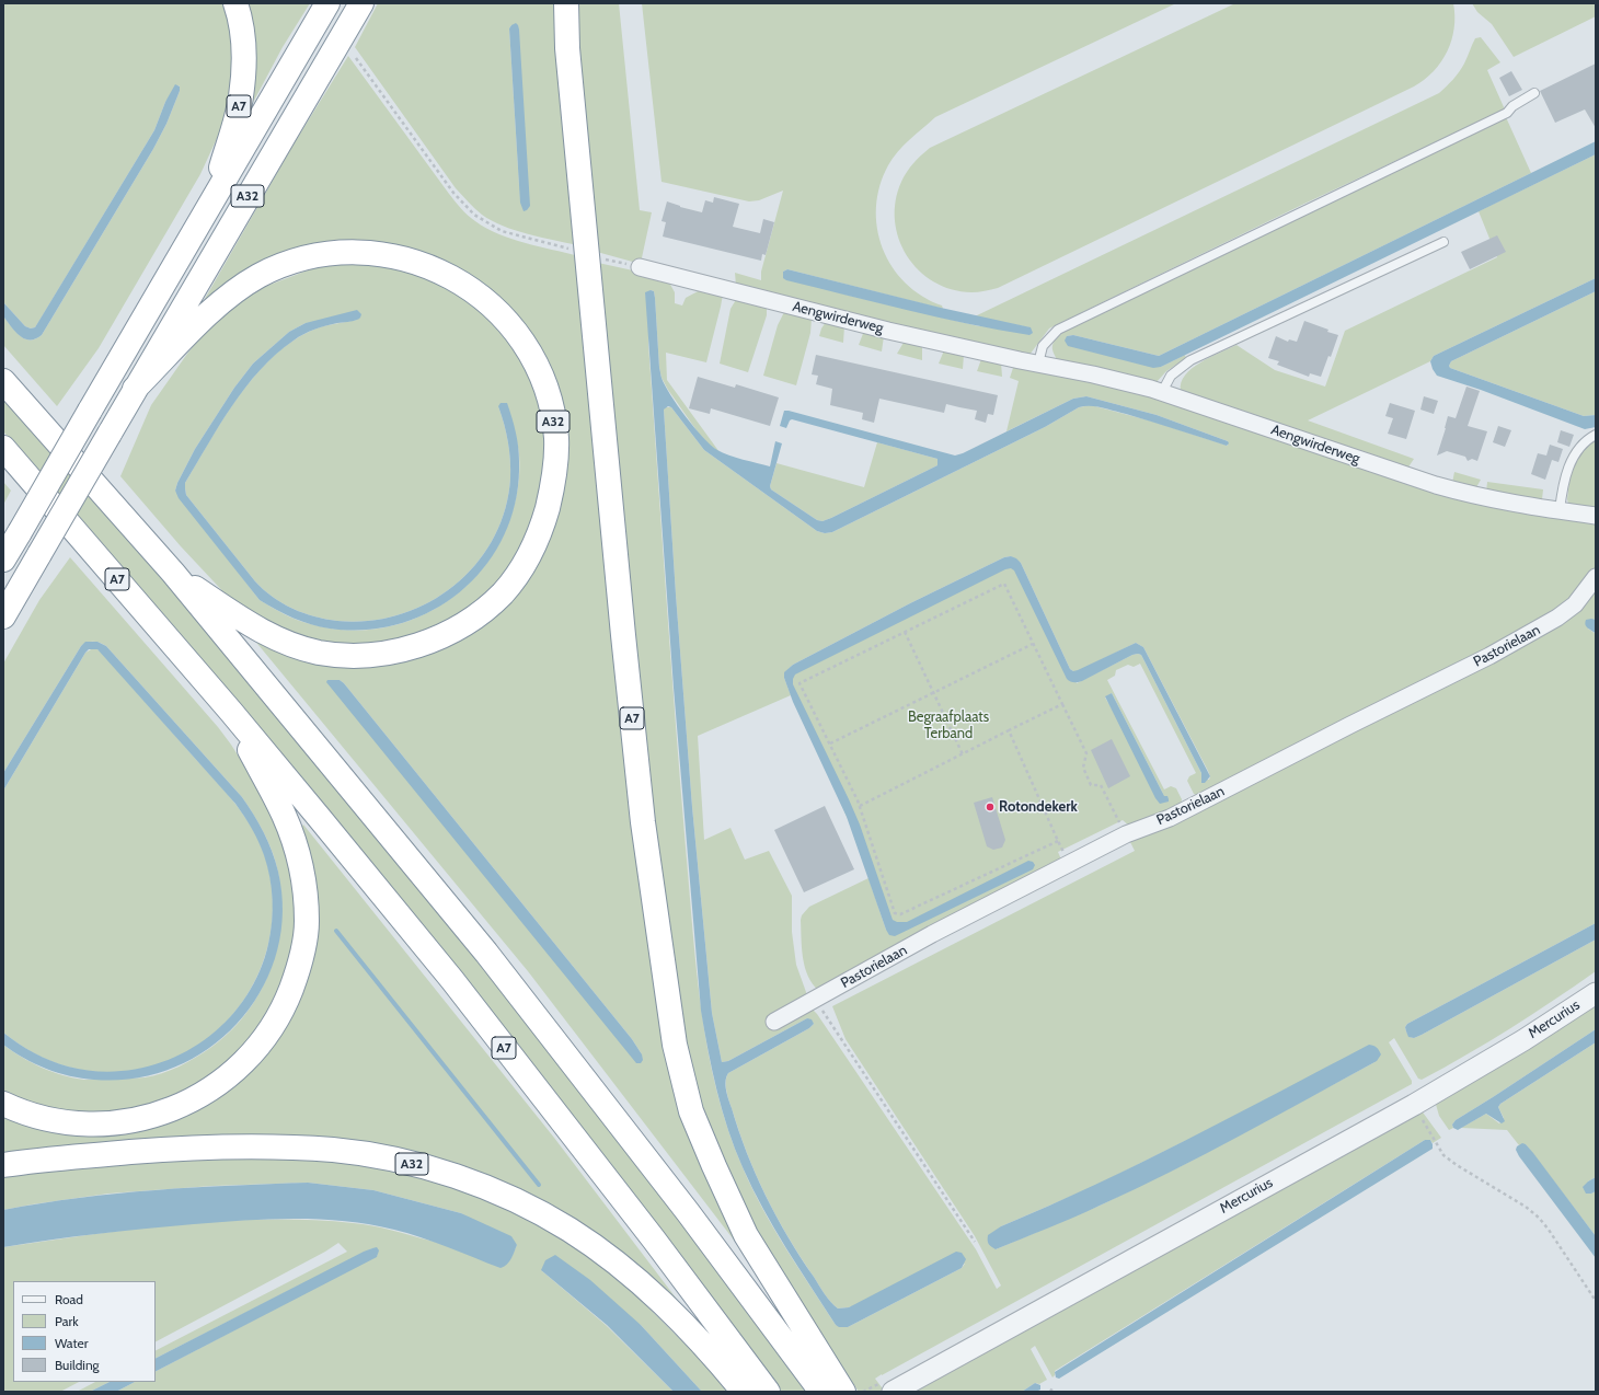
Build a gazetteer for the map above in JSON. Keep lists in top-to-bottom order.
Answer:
{
  "streets": {
    "highway": ["A7", "A32"],
    "street": ["Aengwirderweg", "Pastorielaan", "Mercurius"]
  },
  "crossings": [
    ["A7", "A32"]
  ],
  "parks": ["Begraafplaats Terband"],
  "places": ["Rotondekerk"],
  "legend": [
    "Road",
    "Park",
    "Water",
    "Building"
  ]
}
